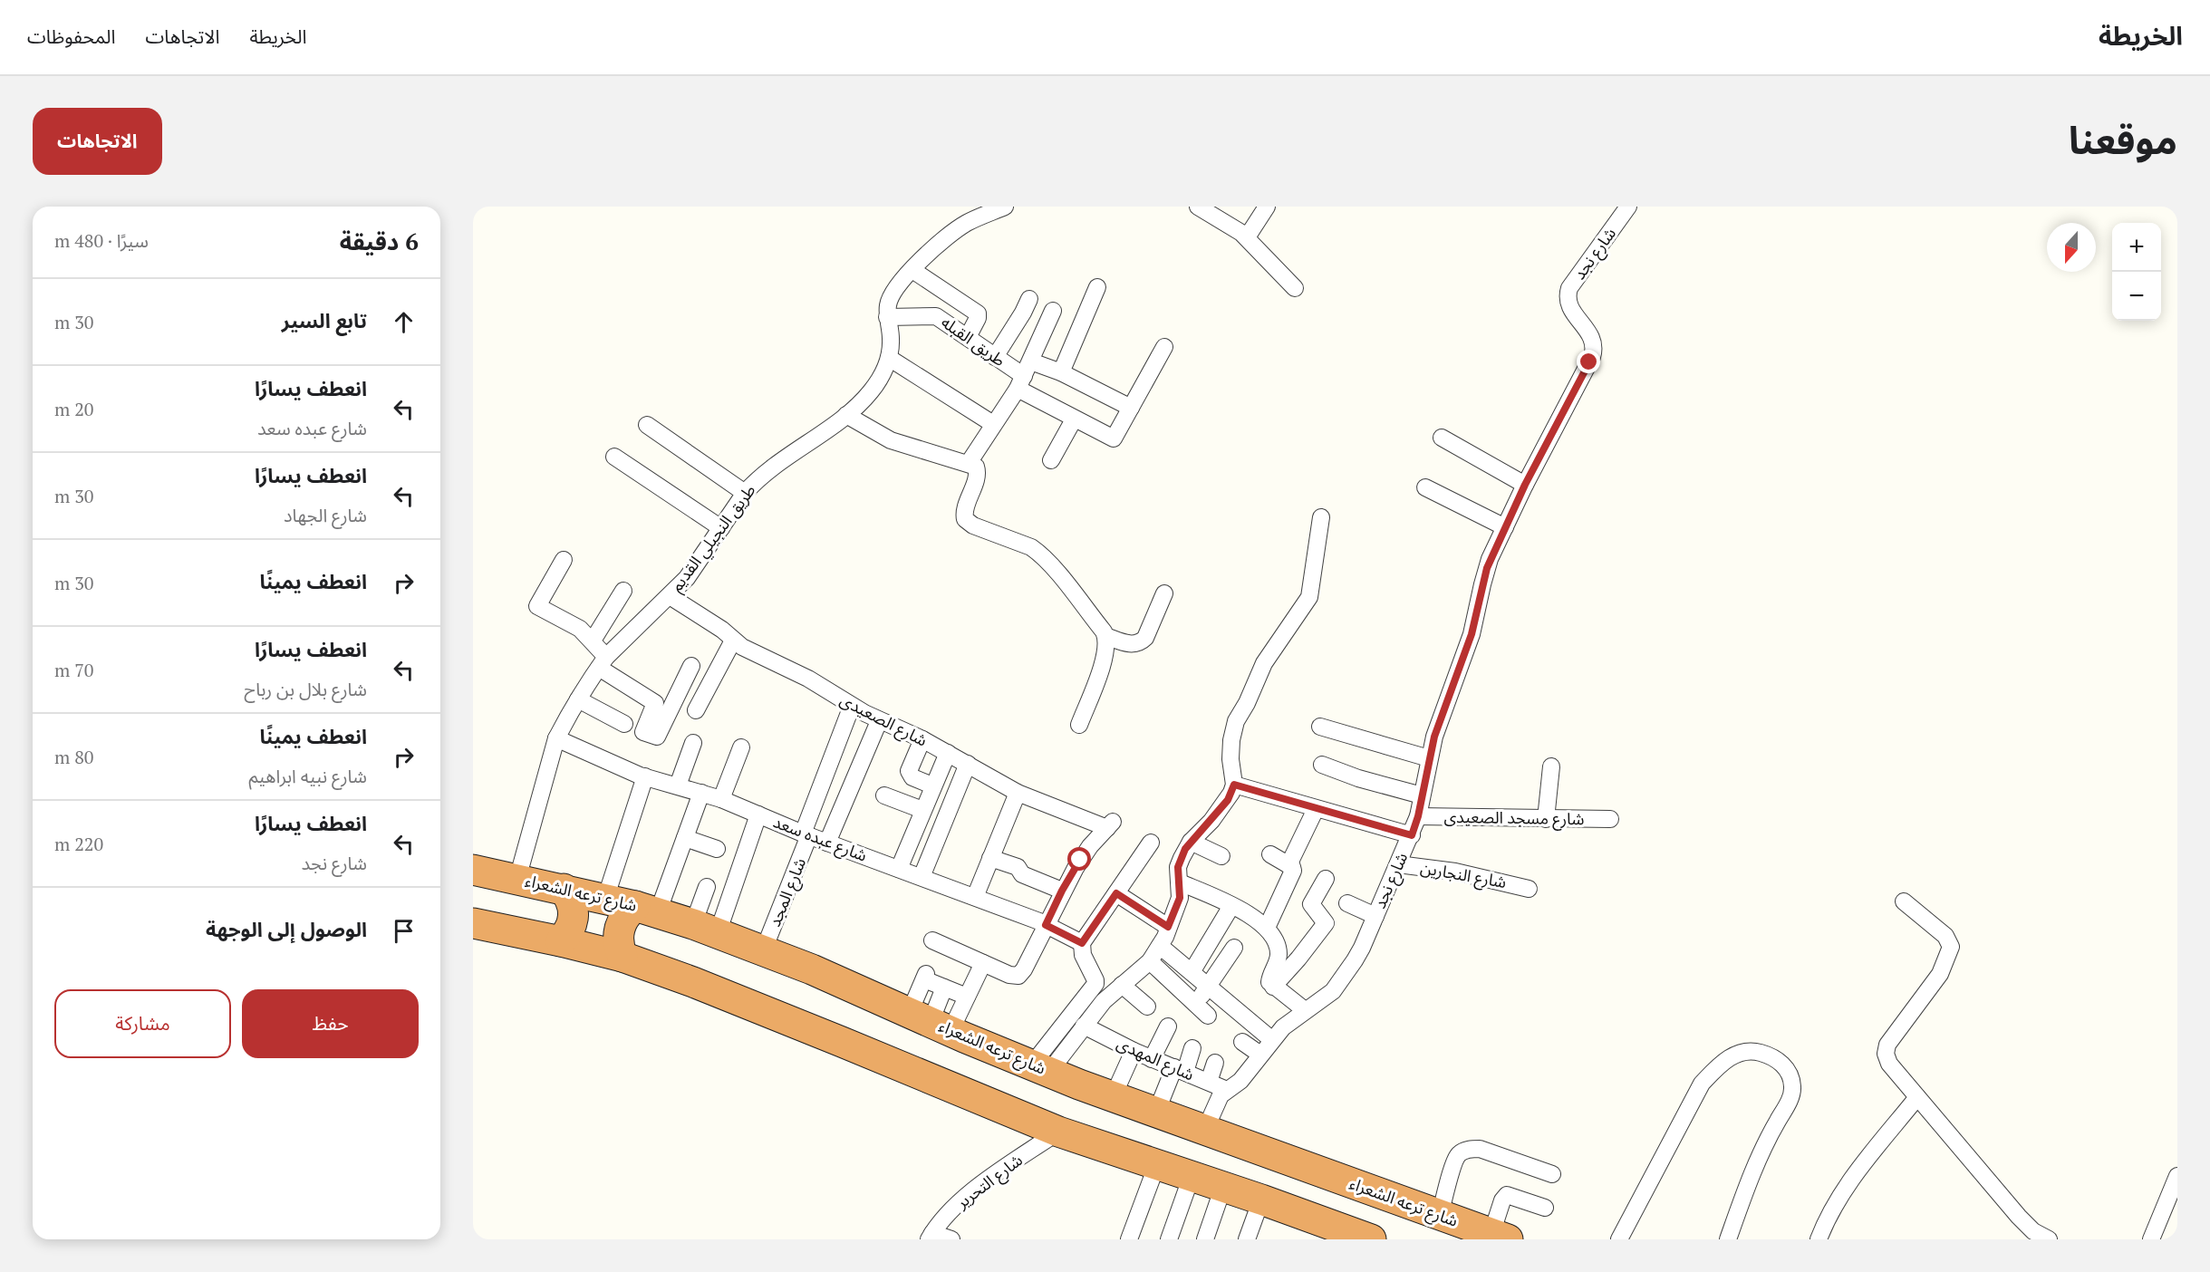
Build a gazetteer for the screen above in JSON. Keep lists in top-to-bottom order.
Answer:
{
  "streets": {
    "highway": ["شارع ترعه الشعراء"],
    "street": [
      "شارع نجد",
      "طريق القبله",
      "طريق النجيلي القديم",
      "شارع الصعيدى",
      "شارع مسجد الصعيدى",
      "شارع عبده سعد",
      "شارع النجارين",
      "شارع المجد",
      "شارع المهدى",
      "شارع التحرير"
    ]
  },
  "crossings": [
    ["شارع نجد", "شارع مسجد الصعيدى"],
    ["شارع نجد", "شارع النجارين"],
    ["شارع نجد", "شارع ترعه الشعراء"],
    ["شارع نجد", "شارع المهدى"],
    ["طريق القبله", "طريق النجيلي القديم"],
    ["طريق النجيلي القديم", "شارع الصعيدى"],
    ["طريق النجيلي القديم", "شارع عبده سعد"],
    ["طريق النجيلي القديم", "شارع ترعه الشعراء"],
    ["شارع الصعيدى", "شارع المجد"],
    ["شارع عبده سعد", "شارع المجد"],
    ["شارع المجد", "شارع ترعه الشعراء"]
  ],
  "north": "bottom",
  "page": {
    "header": "الخريطة",
    "nav": ["الخريطة", "الاتجاهات", "المحفوظات"],
    "title": "موقعنا",
    "buttons": [
      "الاتجاهات",
      ["حفظ", "مشاركة"]
    ],
    "heading": ["6 دقيقة", "سيرًا · 480 m"],
    "map_buttons": ["+", "−"],
    "list": [
      ["تابع السير", "30 m"],
      ["انعطف يسارًا", "شارع عبده سعد", "20 m"],
      ["انعطف يسارًا", "شارع الجهاد", "30 m"],
      ["انعطف يمينًا", "30 m"],
      ["انعطف يسارًا", "شارع بلال بن رباح", "70 m"],
      ["انعطف يمينًا", "شارع نبيه ابراهيم", "80 m"],
      ["انعطف يسارًا", "شارع نجد", "220 m"],
      "الوصول إلى الوجهة"
    ]
  }
}
